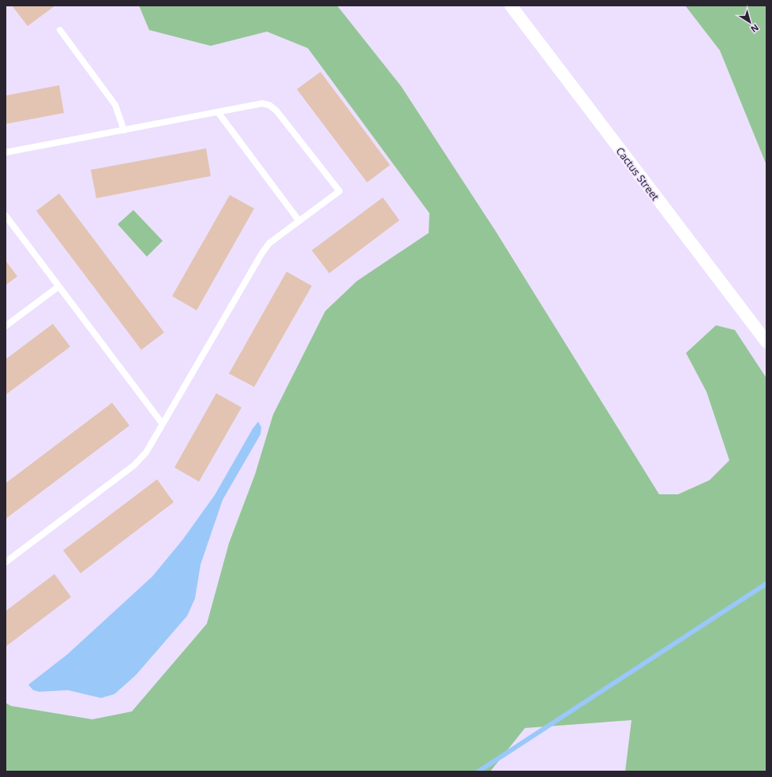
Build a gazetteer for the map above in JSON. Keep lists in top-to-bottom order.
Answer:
{
  "streets": {
    "street": ["Cactus Street"]
  },
  "north": "bottom right"
}
